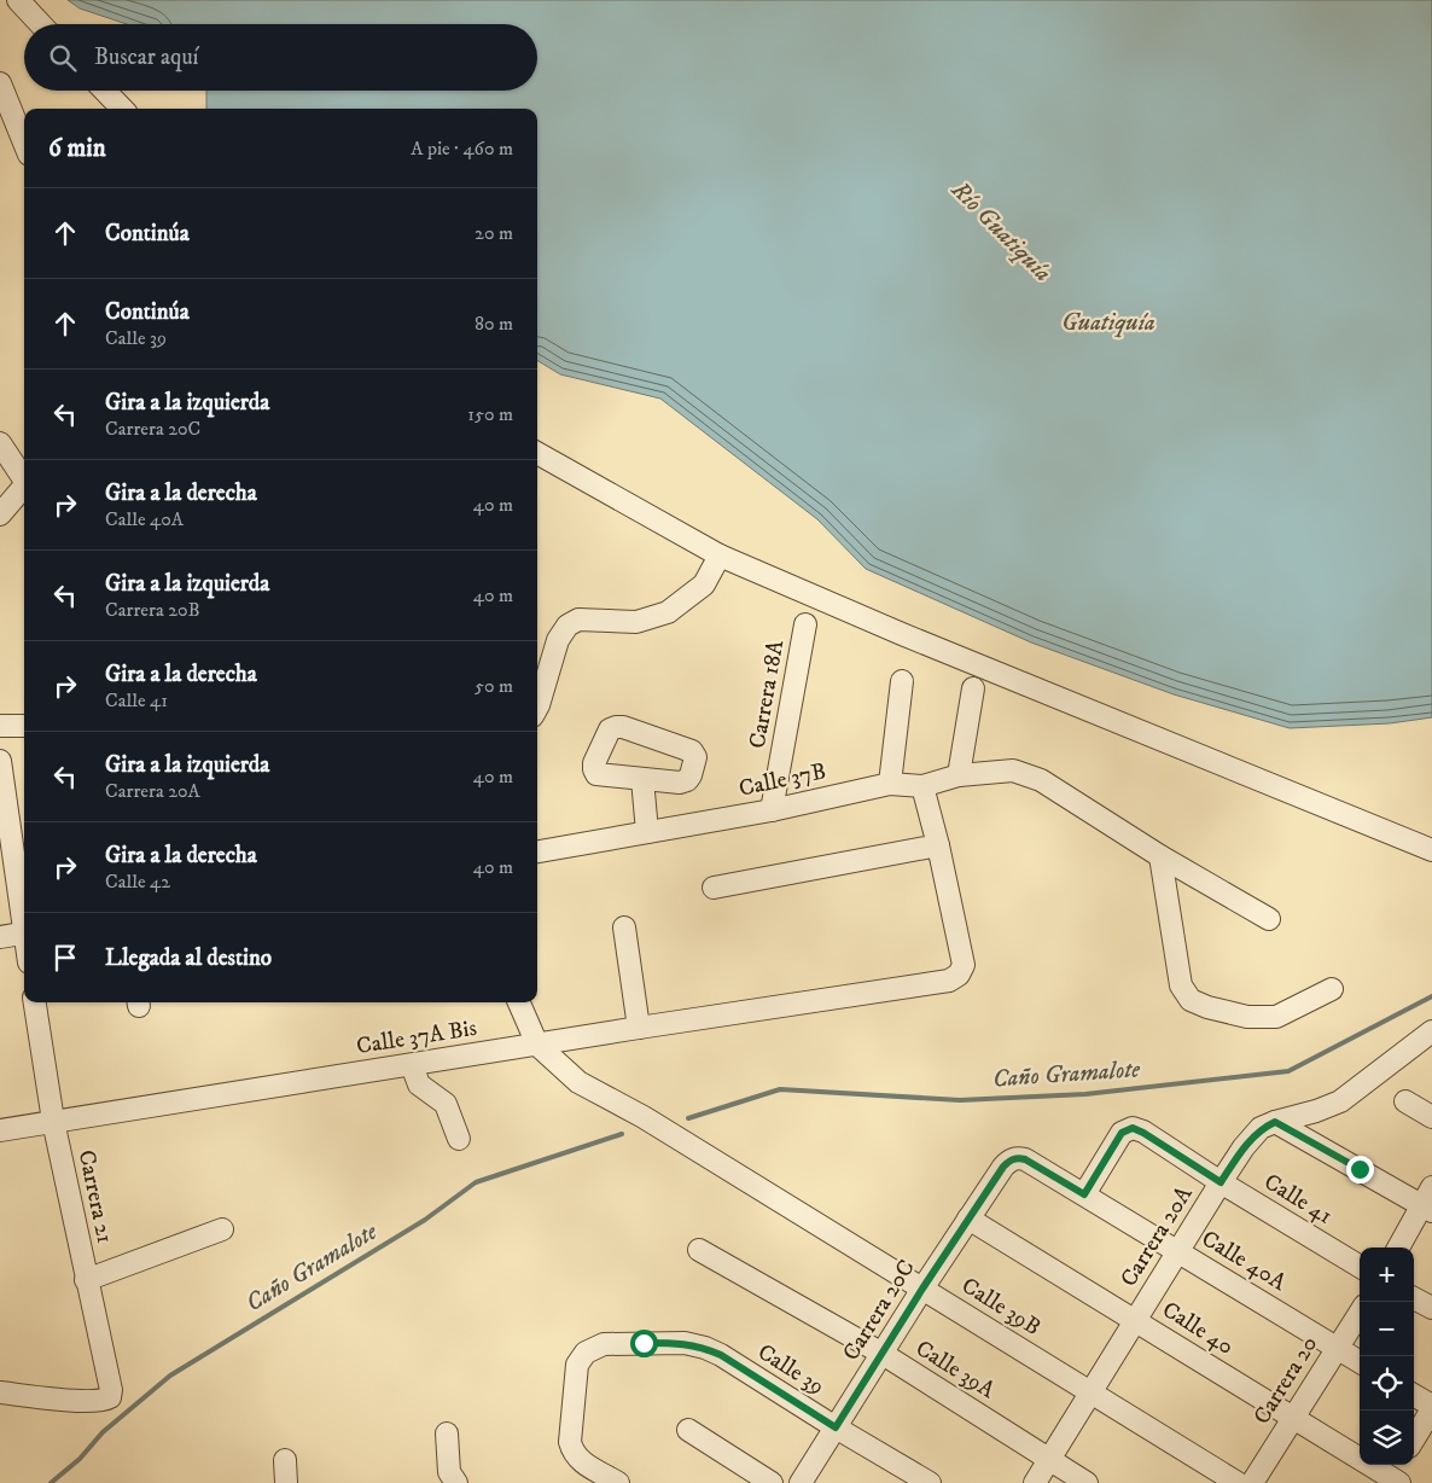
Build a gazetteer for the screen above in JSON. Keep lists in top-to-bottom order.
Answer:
{
  "streets": {
    "street": [
      "Carrera 18A",
      "Calle 37B",
      "Calle 37A Bis",
      "Carrera 21",
      "Calle 41",
      "Carrera 20A",
      "Calle 40A",
      "Calle 39B",
      "Carrera 20C",
      "Calle 40",
      "Calle 39",
      "Calle 39A",
      "Carrera 20"
    ]
  },
  "crossings": [
    ["Carrera 18A", "Calle 37B"],
    ["Calle 37A Bis", "Carrera 21"],
    ["Calle 37A Bis", "Calle 39B"],
    ["Calle 41", "Carrera 20A"],
    ["Calle 41", "Calle 40A"],
    ["Carrera 20A", "Calle 40A"],
    ["Carrera 20A", "Calle 39B"],
    ["Carrera 20A", "Calle 40"],
    ["Carrera 20A", "Calle 39A"],
    ["Calle 40A", "Carrera 20C"],
    ["Calle 40A", "Carrera 20"],
    ["Calle 39B", "Carrera 20C"],
    ["Carrera 20C", "Calle 40"],
    ["Carrera 20C", "Calle 39"],
    ["Carrera 20C", "Calle 39A"],
    ["Calle 40", "Carrera 20"]
  ],
  "water": ["Río Guatiquía", "Guatiquía", "Caño Gramalote"],
  "page": {
    "search": "Buscar aquí",
    "heading": ["6 min", "A pie · 460 m"],
    "list": [
      ["Continúa", "20 m"],
      ["Continúa", "Calle 39", "80 m"],
      ["Gira a la izquierda", "Carrera 20C", "150 m"],
      ["Gira a la derecha", "Calle 40A", "40 m"],
      ["Gira a la izquierda", "Carrera 20B", "40 m"],
      ["Gira a la derecha", "Calle 41", "50 m"],
      ["Gira a la izquierda", "Carrera 20A", "40 m"],
      ["Gira a la derecha", "Calle 42", "40 m"],
      "Llegada al destino"
    ],
    "map_buttons": ["+", "−"]
  }
}
